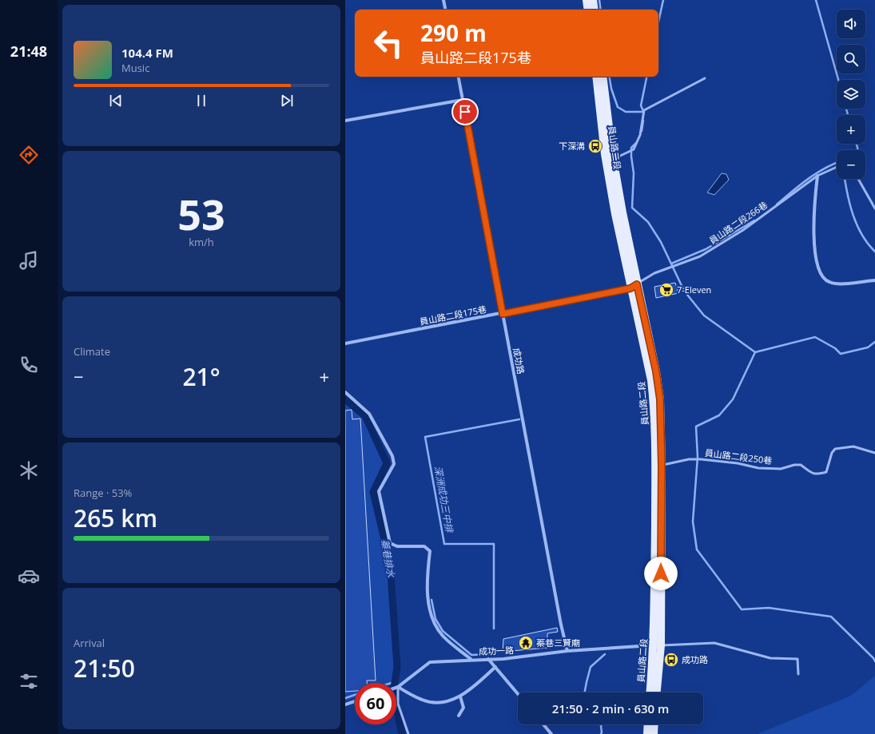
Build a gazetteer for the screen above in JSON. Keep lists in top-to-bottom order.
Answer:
{
  "streets": {
    "main road": ["員山路二段"],
    "street": ["員山路二段175巷", "成功路", "成功一路"],
    "lane": ["員山路二段266巷", "員山路二段250巷"]
  },
  "crossings": [
    ["員山路二段", "員山路二段266巷"],
    ["員山路二段", "員山路二段175巷"],
    ["員山路二段", "員山路二段250巷"],
    ["員山路二段", "成功一路"],
    ["員山路二段266巷", "員山路二段175巷"],
    ["員山路二段175巷", "成功路"],
    ["成功路", "成功一路"]
  ],
  "water": ["深洲成功三中排", "蓁巷排水"],
  "places": {
    "bus stop": ["下深溝", "成功路"],
    "supermarket": ["7-Eleven"],
    "temple": ["蓁巷三賢廟"]
  },
  "page": {
    "tabs": "21:48",
    "map_buttons": ["+", "−"],
    "turn": ["290 m", "員山路二段175巷"],
    "song": ["104.4 FM", "Music"],
    "tile": [
      ["53", "km/h"],
      "Climate",
      ["Range · 53%", "265 km"],
      ["Arrival", "21:50"]
    ],
    "heat": ["−", "21°", "+"],
    "limit": "60",
    "trip": "21:50 · 2 min · 630 m"
  }
}
